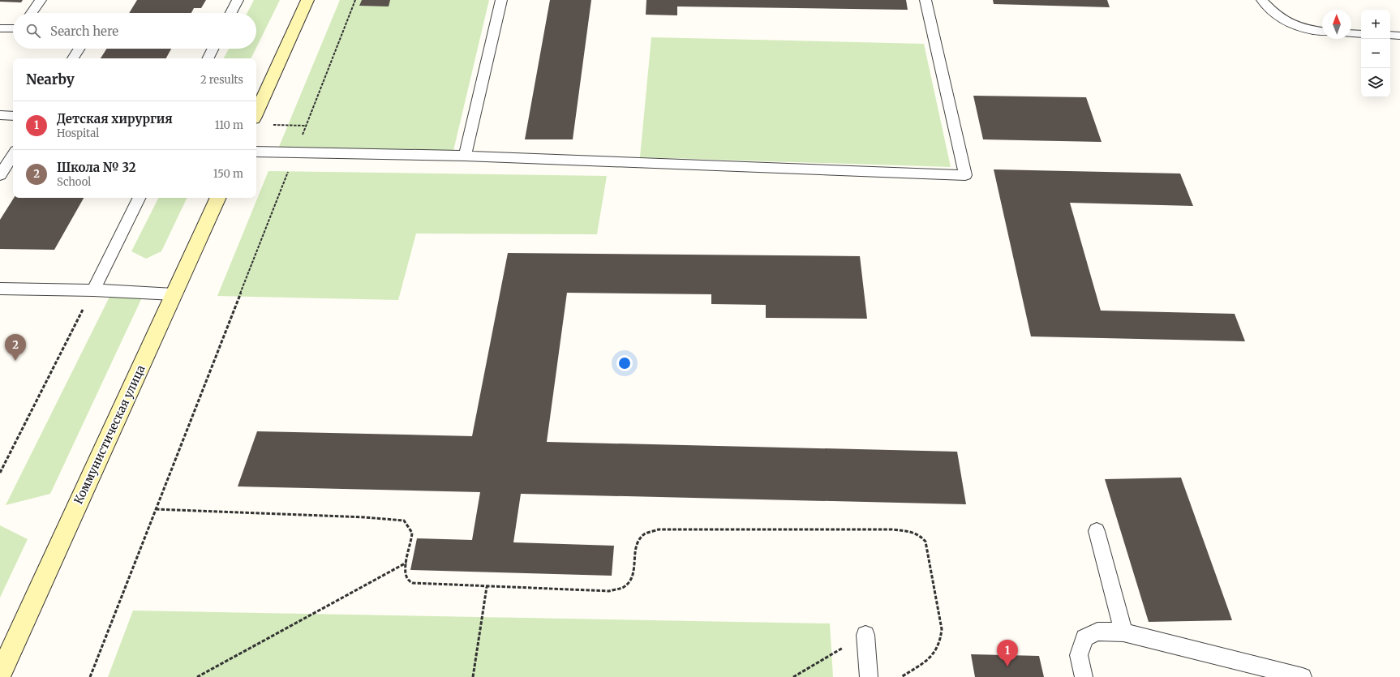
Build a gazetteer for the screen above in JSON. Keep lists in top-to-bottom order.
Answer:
{
  "streets": {
    "main road": ["Коммунистическая улица"]
  },
  "north": "top",
  "page": {
    "map_buttons": ["+", "−"],
    "search": "Search here",
    "heading": ["Nearby", "2 results"],
    "list": [
      {
        "mark": "1",
        "name": "Детская хирургия",
        "note": "Hospital",
        "value": "110 m"
      },
      {
        "mark": "2",
        "name": "Школа № 32",
        "note": "School",
        "value": "150 m"
      }
    ],
    "pins": ["2", "1"]
  }
}
